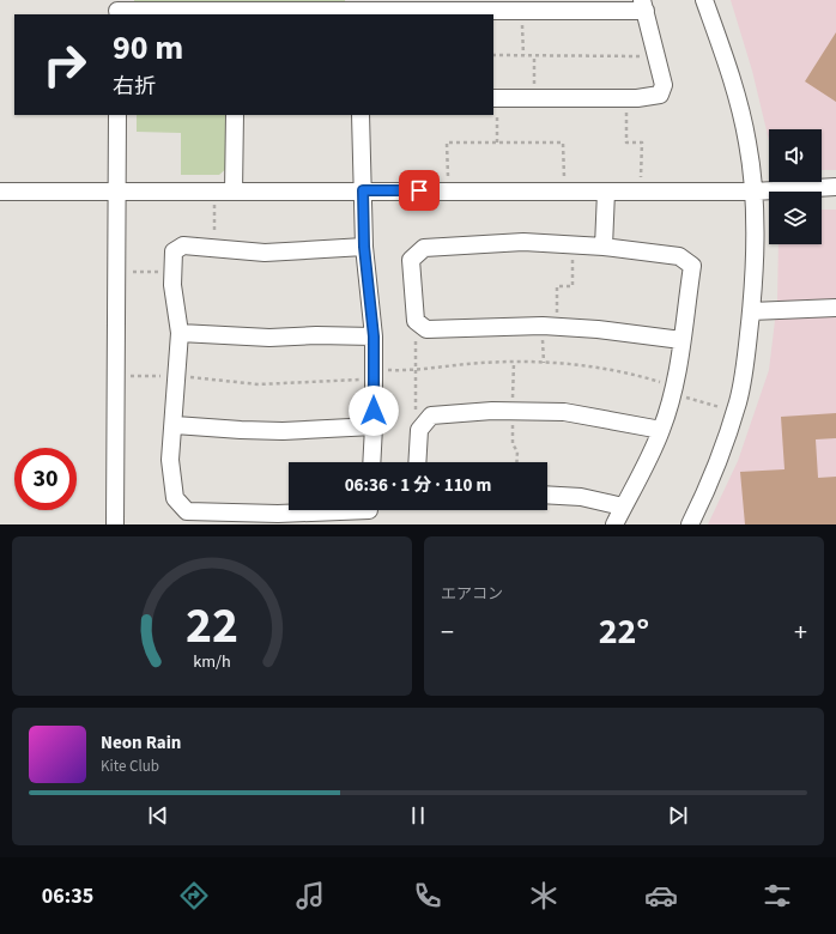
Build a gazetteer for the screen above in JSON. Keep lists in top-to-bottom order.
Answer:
{
  "page": {
    "turn": ["90 m", "右折"],
    "limit": "30",
    "trip": "06:36 · 1 分 · 110 m",
    "tile": "エアコン",
    "heat": ["−", "22°", "+"],
    "song": ["Neon Rain", "Kite Club"],
    "tabs": "06:35",
    "gauge": ["22", "km/h"]
  }
}
